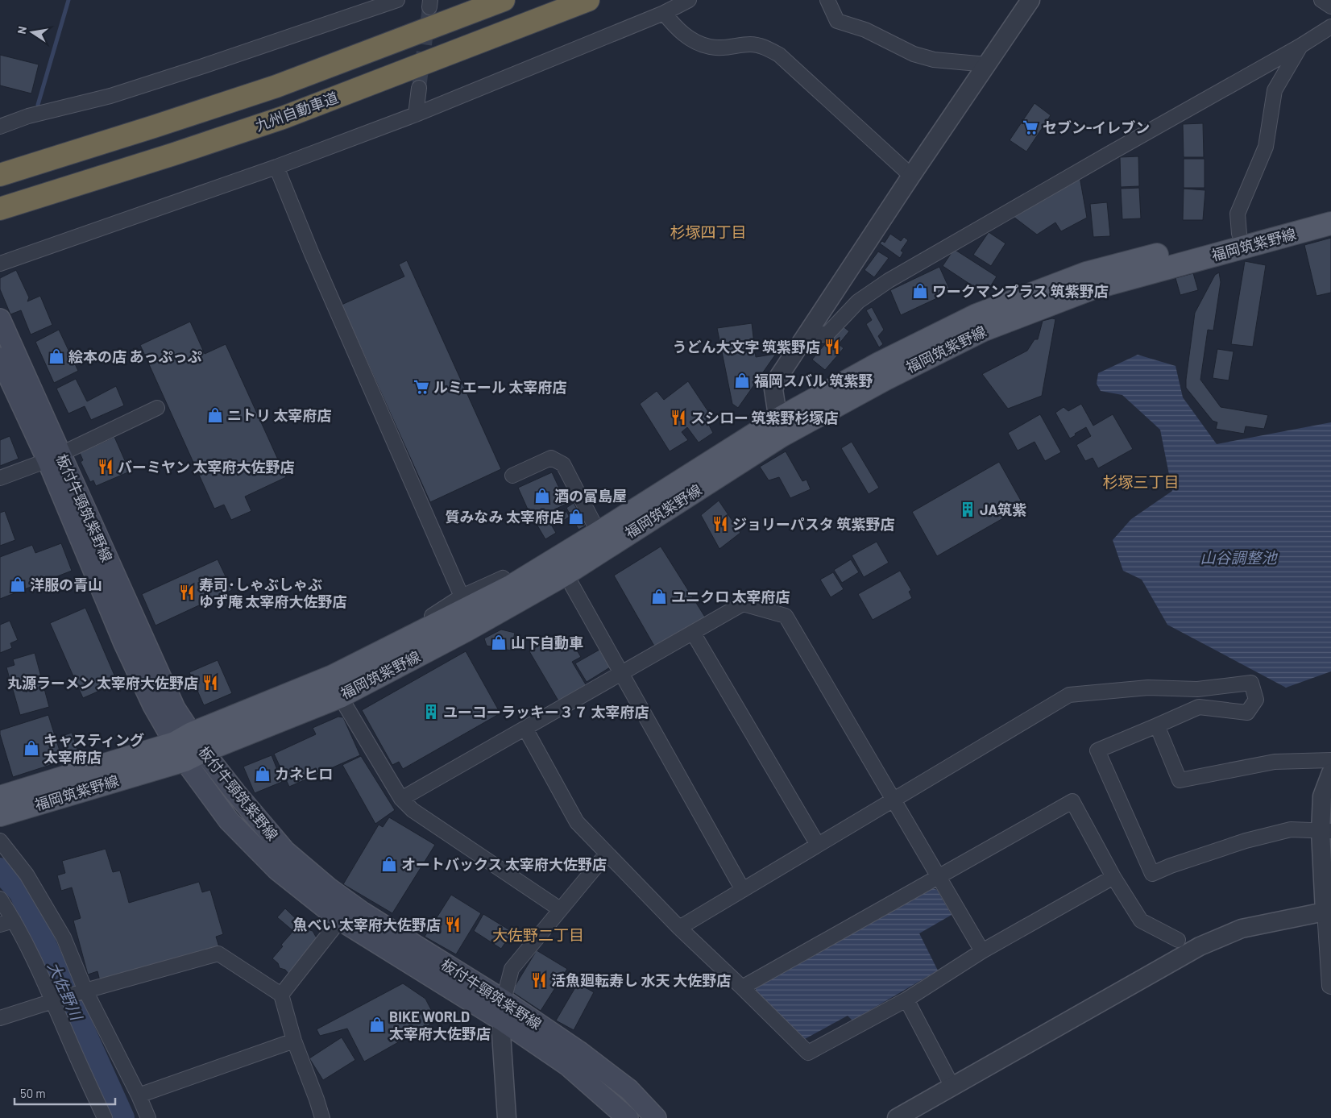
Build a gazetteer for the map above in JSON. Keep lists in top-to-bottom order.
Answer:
{
  "streets": {
    "highway": ["九州自動車道"],
    "main road": ["福岡筑紫野線", "板付牛頸筑紫野線"]
  },
  "crossings": [
    ["福岡筑紫野線", "板付牛頸筑紫野線"]
  ],
  "districts": ["杉塚四丁目", "杉塚三丁目", "大佐野二丁目"],
  "water": ["山谷調整池", "大佐野川"],
  "places": {
    "supermarket": ["セブン-イレブン", "ルミエール 太宰府店"],
    "shop": [
      "ワークマンプラス 筑紫野店",
      "絵本の店 あっぷっぷ",
      "福岡スバル 筑紫野",
      "ニトリ 太宰府店",
      "酒の富島屋",
      "質みなみ 太宰府店",
      "洋服の青山",
      "ユニクロ 太宰府店",
      "山下自動車",
      "キャスティング 太宰府店",
      "カネヒロ",
      "オートバックス 太宰府大佐野店",
      "BIKE WORLD 太宰府大佐野店"
    ],
    "restaurant": [
      "うどん大文字 筑紫野店",
      "スシロー 筑紫野杉塚店",
      "バーミヤン 太宰府大佐野店",
      "ジョリーパスタ 筑紫野店",
      "寿司･しゃぶしゃぶ ゆず庵 太宰府大佐野店",
      "丸源ラーメン 太宰府大佐野店",
      "魚べい 太宰府大佐野店",
      "活魚廻転寿し 水天 大佐野店"
    ],
    "building": ["JA筑紫", "ユーコーラッキー３７ 太宰府店"]
  },
  "scale_bar": "50 m",
  "north": "left"
}
